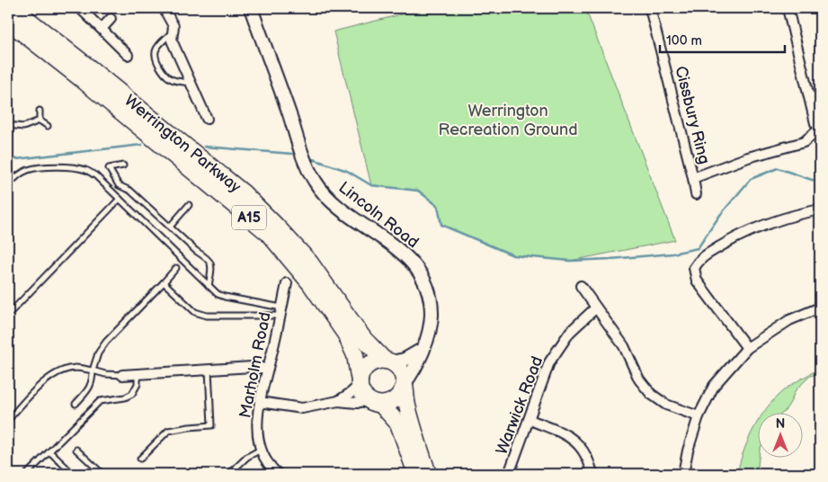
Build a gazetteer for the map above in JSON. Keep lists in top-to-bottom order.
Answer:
{
  "streets": {
    "highway": ["Werrington Parkway", "A15"],
    "street": [
      "Cissbury Ring",
      "Lincoln Road",
      "Marholm Road",
      "Warwick Road"
    ]
  },
  "crossings": [
    ["Werrington Parkway", "Lincoln Road"],
    ["Werrington Parkway", "A15"],
    ["Lincoln Road", "A15"]
  ],
  "parks": ["Werrington Recreation Ground"],
  "scale_bar": "100 m",
  "north": "top"
}
